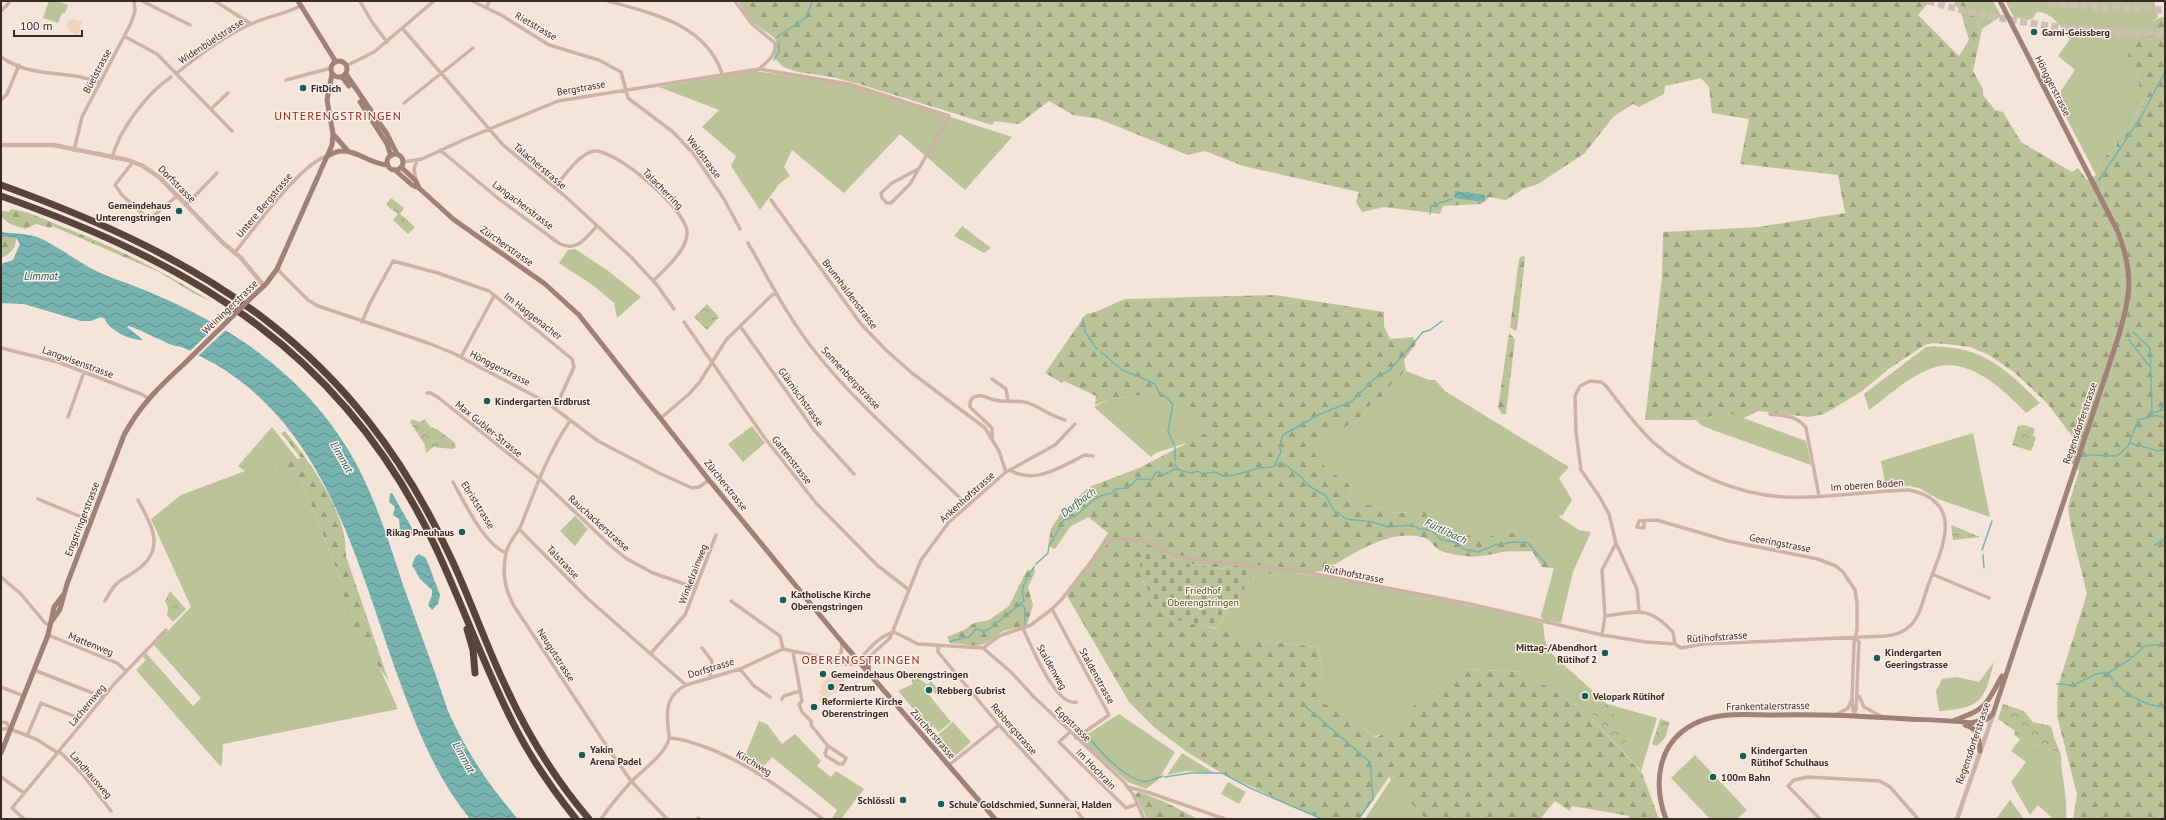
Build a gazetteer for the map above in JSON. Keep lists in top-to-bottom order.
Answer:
{
  "streets": {
    "main road": [
      "Hönggerstrasse",
      "Zürcherstrasse",
      "Weiningerstrasse",
      "Regensdorferstrasse",
      "Engstringerstrasse",
      "Frankentalerstrasse"
    ],
    "street": [
      "Rietstrasse",
      "Widenbüelstrasse",
      "Büelstrasse",
      "Bergstrasse",
      "Weidstrasse",
      "Talacherstrasse",
      "Dorfstrasse",
      "Talacherring",
      "Untere Bergstrasse",
      "Langacherstrasse",
      "Brunnhaldenstrasse",
      "Im Haggenacher",
      "Langwisenstrasse",
      "Sonnenbergstrasse",
      "Glärnischstrasse",
      "Max Gubler-Strasse",
      "Gartenstrasse",
      "Im oberen Boden",
      "Ankenhofstrasse",
      "Ebriststrasse",
      "Rauchackerstrasse",
      "Geeringstrasse",
      "Talstrasse",
      "Winkelrainweg",
      "Rütihofstrasse",
      "Mattenweg",
      "Neugutstrasse",
      "Staldenweg",
      "Staldenstrasse",
      "Lachernweg",
      "Eggstrasse",
      "Rebbergstrasse",
      "Kirchweg",
      "Im Hochrain",
      "Landhausweg"
    ]
  },
  "crossings": [
    ["Rietstrasse", "Bergstrasse"],
    ["Rietstrasse", "Weidstrasse"],
    ["Büelstrasse", "Dorfstrasse"],
    ["Hönggerstrasse", "Zürcherstrasse"],
    ["Hönggerstrasse", "Weiningerstrasse"],
    ["Hönggerstrasse", "Im Haggenacher"],
    ["Hönggerstrasse", "Regensdorferstrasse"],
    ["Bergstrasse", "Weidstrasse"],
    ["Bergstrasse", "Talacherstrasse"],
    ["Bergstrasse", "Langacherstrasse"],
    ["Bergstrasse", "Zürcherstrasse"],
    ["Talacherstrasse", "Talacherring"],
    ["Talacherstrasse", "Langacherstrasse"],
    ["Dorfstrasse", "Untere Bergstrasse"],
    ["Dorfstrasse", "Weiningerstrasse"],
    ["Dorfstrasse", "Talstrasse"],
    ["Dorfstrasse", "Kirchweg"],
    ["Untere Bergstrasse", "Weiningerstrasse"],
    ["Zürcherstrasse", "Weiningerstrasse"],
    ["Brunnhaldenstrasse", "Ankenhofstrasse"],
    ["Weiningerstrasse", "Langwisenstrasse"],
    ["Weiningerstrasse", "Engstringerstrasse"],
    ["Sonnenbergstrasse", "Ankenhofstrasse"],
    ["Regensdorferstrasse", "Frankentalerstrasse"],
    ["Max Gubler-Strasse", "Rauchackerstrasse"],
    ["Gartenstrasse", "Ankenhofstrasse"],
    ["Im oberen Boden", "Geeringstrasse"],
    ["Im oberen Boden", "Rütihofstrasse"],
    ["Ebriststrasse", "Neugutstrasse"],
    ["Engstringerstrasse", "Mattenweg"],
    ["Engstringerstrasse", "Landhausweg"],
    ["Rauchackerstrasse", "Winkelrainweg"],
    ["Geeringstrasse", "Rütihofstrasse"],
    ["Geeringstrasse", "Frankentalerstrasse"],
    ["Talstrasse", "Winkelrainweg"],
    ["Talstrasse", "Neugutstrasse"],
    ["Rütihofstrasse", "Staldenweg"],
    ["Rütihofstrasse", "Staldenstrasse"],
    ["Rütihofstrasse", "Eggstrasse"],
    ["Mattenweg", "Lachernweg"],
    ["Staldenstrasse", "Eggstrasse"],
    ["Lachernweg", "Landhausweg"],
    ["Eggstrasse", "Im Hochrain"]
  ],
  "districts": ["UNTERENGSTRINGEN", "OBERENGSTRINGEN"],
  "water": ["Limmat", "Dorfbach", "Fürtlibach"],
  "parks": ["Friedhof Oberengstringen"],
  "places": [
    "Garni-Geissberg",
    "FitDich",
    "Gemeindehaus Unterengstringen",
    "Kindergarten Erdbrust",
    "Rikag Pneuhaus",
    "Katholische Kirche Oberengstringen",
    "Mittag-/Abendhort Rütihof 2",
    "Kindergarten Geeringstrasse",
    "Gemeindehaus Oberengstringen",
    "Zentrum",
    "Rebberg Gubrist",
    "Velopark Rütihof",
    "Reformierte Kirche Oberenstringen",
    "Yakin Arena Padel",
    "Kindergarten Rütihof Schulhaus",
    "100m Bahn",
    "Schlössli",
    "Schule Goldschmied, Sunnerai, Halden"
  ],
  "scale_bar": "100 m"
}
